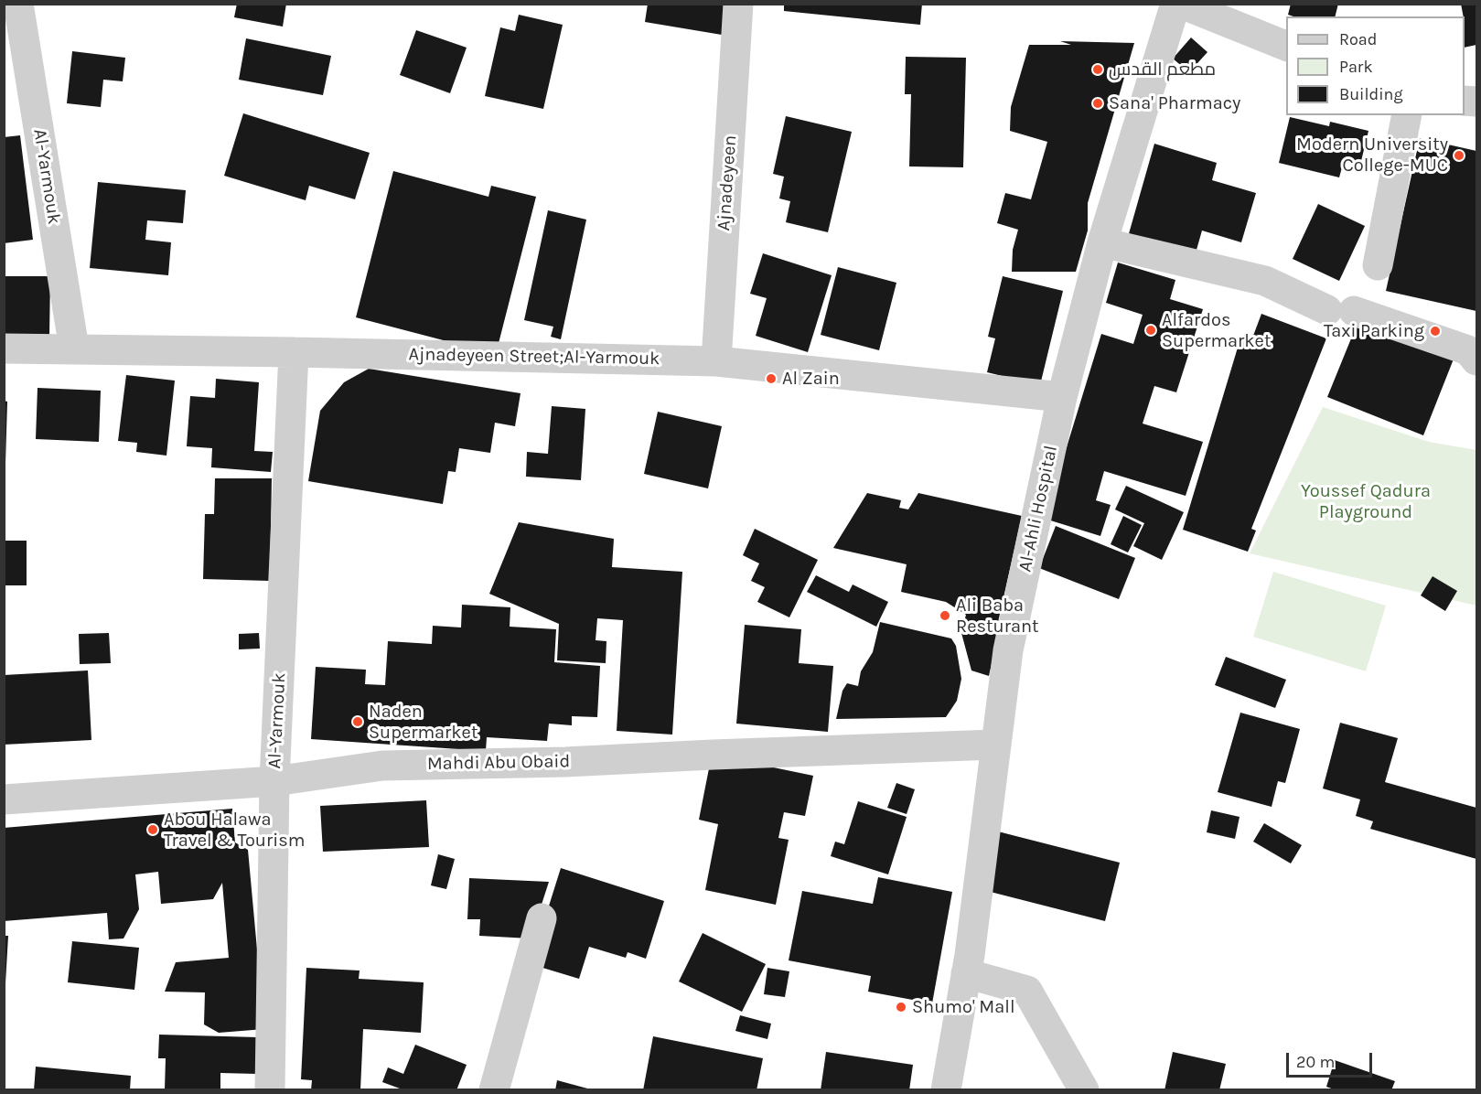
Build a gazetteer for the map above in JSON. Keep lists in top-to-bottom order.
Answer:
{
  "streets": {
    "street": [
      "Al-Yarmouk",
      "Ajnadeyeen",
      "Ajnadeyeen Street;Al-Yarmouk",
      "Al-Ahli Hospital",
      "Mahdi Abu Obaid"
    ]
  },
  "crossings": [
    ["Al-Yarmouk", "Ajnadeyeen Street;Al-Yarmouk"],
    ["Al-Yarmouk", "Mahdi Abu Obaid"],
    ["Ajnadeyeen", "Ajnadeyeen Street;Al-Yarmouk"],
    ["Ajnadeyeen Street;Al-Yarmouk", "Al-Ahli Hospital"],
    ["Al-Ahli Hospital", "Mahdi Abu Obaid"]
  ],
  "parks": ["Youssef Qadura Playground"],
  "places": [
    "مطعم القدس",
    "Sana' Pharmacy",
    "Modern University College-MUC",
    "Alfardos Supermarket",
    "Taxi Parking",
    "Al Zain",
    "Ali Baba Resturant",
    "Naden Supermarket",
    "Abou Halawa Travel & Tourism",
    "Shumo' Mall"
  ],
  "legend": ["Road", "Park", "Building"],
  "scale_bar": "20 m"
}
